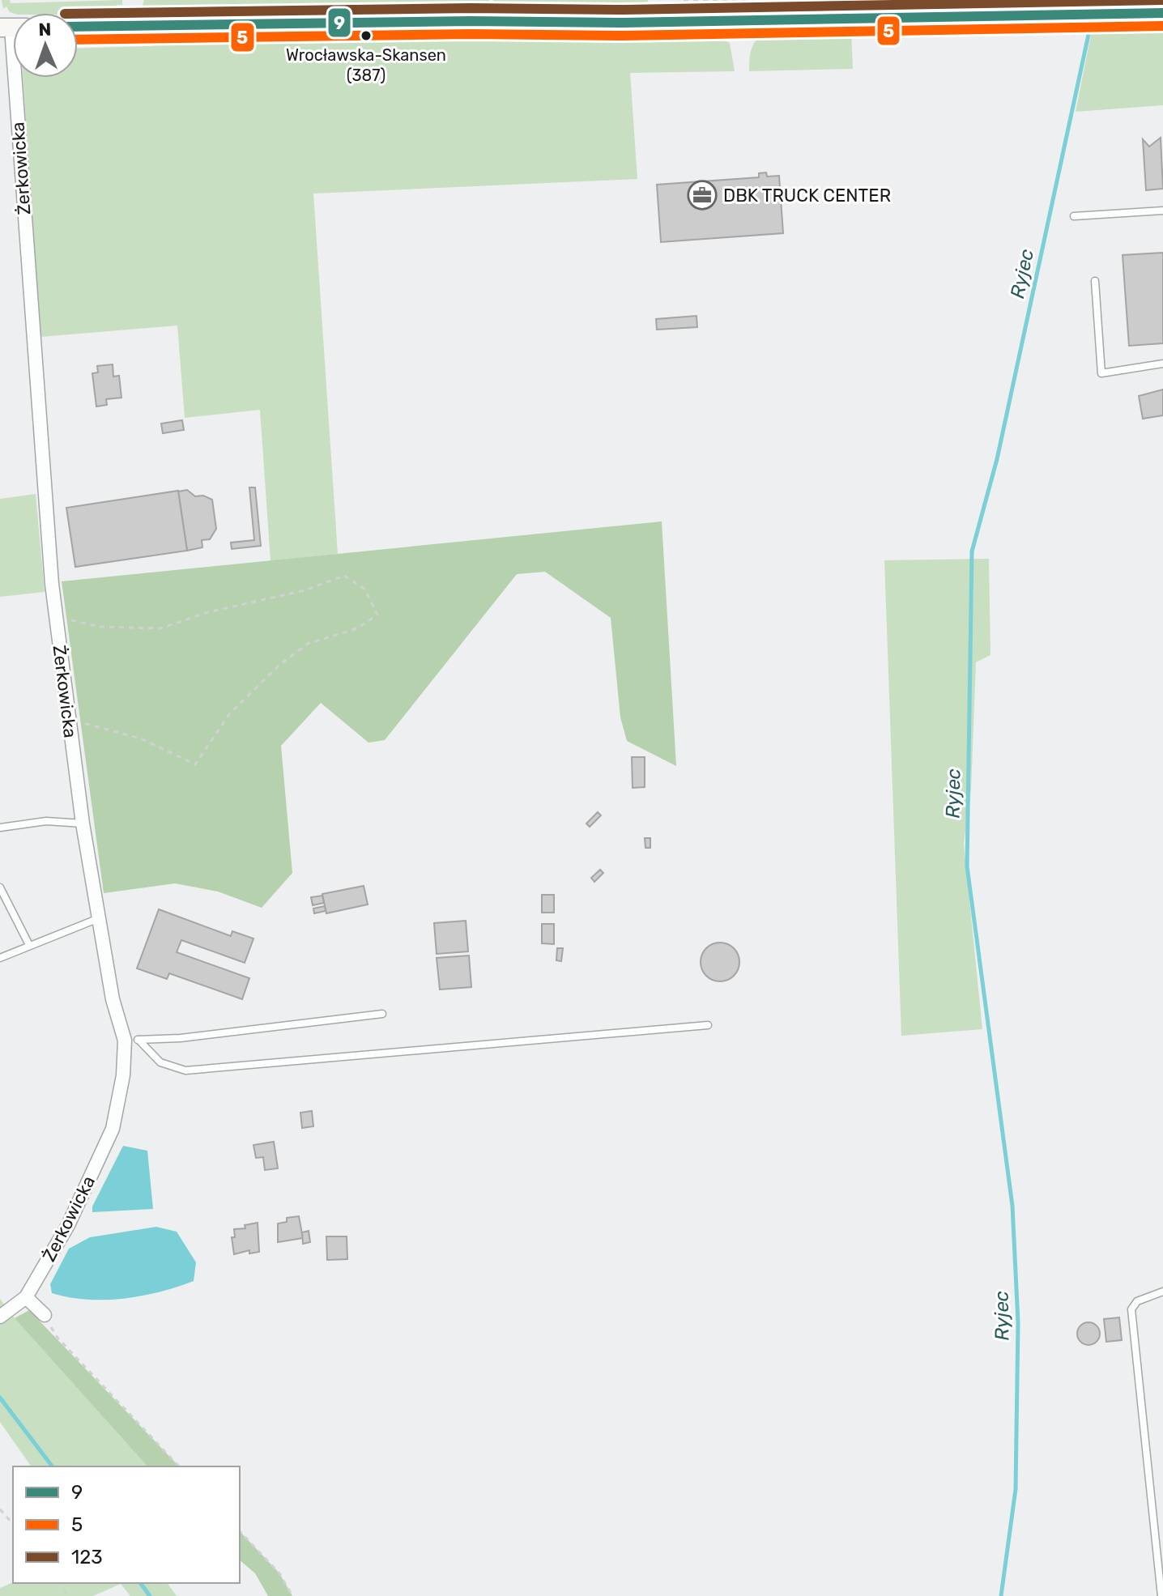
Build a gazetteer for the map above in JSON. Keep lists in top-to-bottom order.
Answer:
{
  "streets": {
    "street": ["Żerkowicka"]
  },
  "water": ["Ryjec"],
  "places": {
    "other": ["Wrocławska-Skansen (387)"],
    "office": ["DBK TRUCK CENTER"]
  },
  "lines": ["transit line 123", "transit line 9", "transit line 5"],
  "legend": ["9", "5", "123"],
  "north": "top"
}
